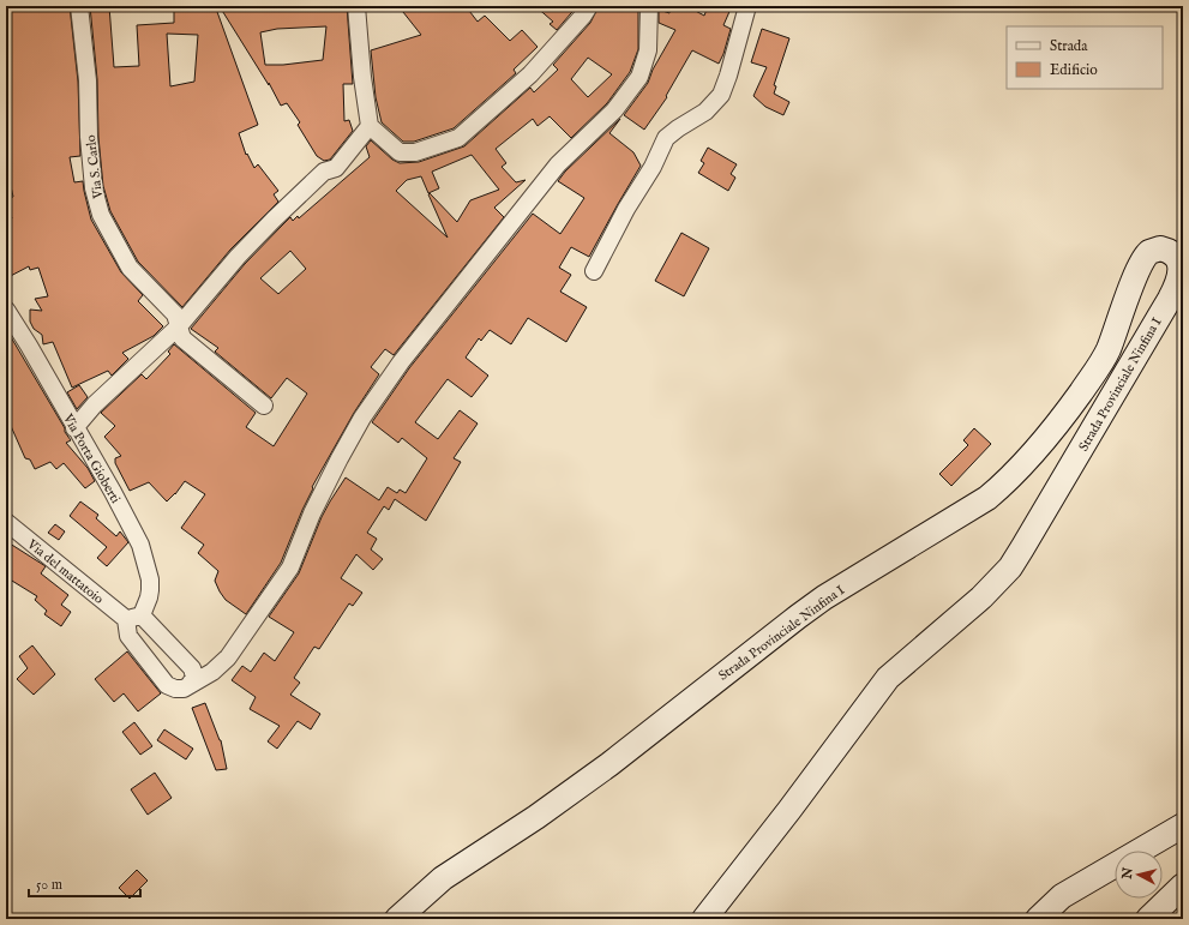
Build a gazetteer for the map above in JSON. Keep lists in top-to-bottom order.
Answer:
{
  "streets": {
    "street": [
      "Via S. Carlo",
      "Strada Provinciale Ninfina I",
      "Via Porta Gioberti",
      "Via del mattatoio"
    ]
  },
  "crossings": [
    ["Via Porta Gioberti", "Via del mattatoio"]
  ],
  "legend": ["Strada", "Edificio"],
  "scale_bar": "50 m",
  "north": "left"
}
